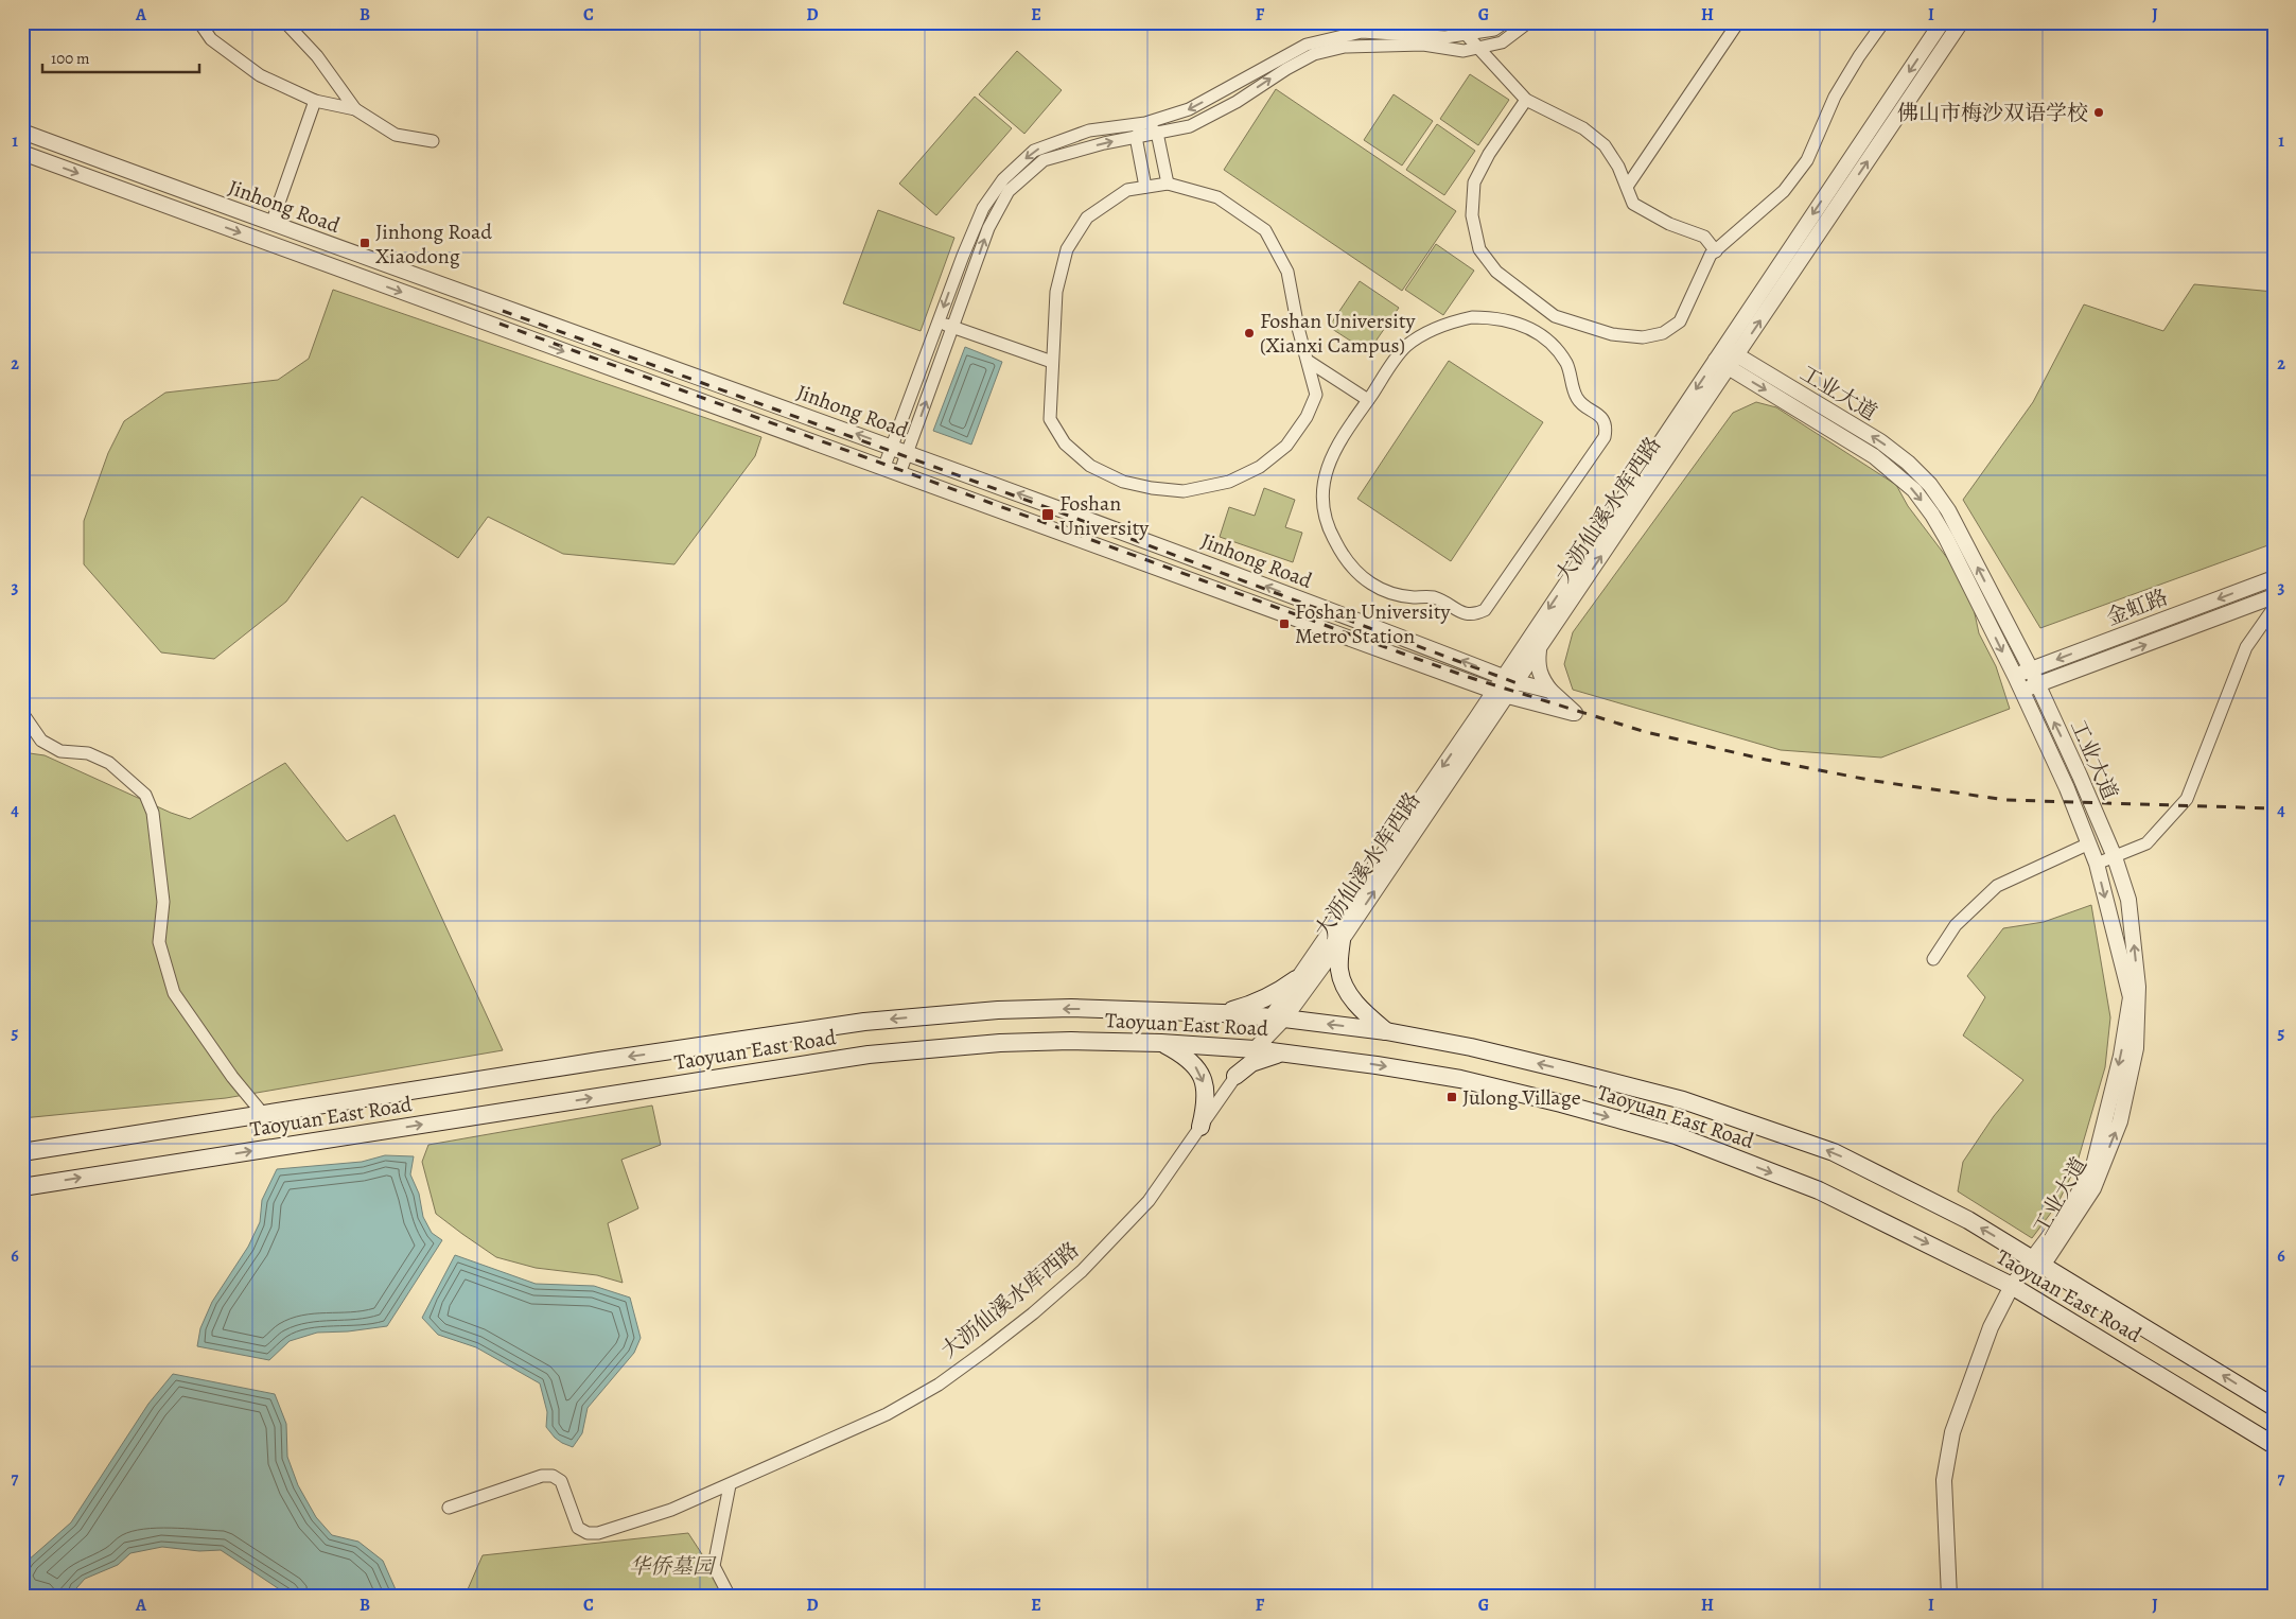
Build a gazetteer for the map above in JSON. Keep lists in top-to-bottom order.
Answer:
{
  "streets": {
    "main road": ["Taoyuan East Road"],
    "street": [
      "Jinhong Road",
      "工业大道",
      "大沥仙溪水库西路",
      "金虹路"
    ]
  },
  "crossings": [
    ["Jinhong Road", "大沥仙溪水库西路"],
    ["工业大道", "大沥仙溪水库西路"],
    ["工业大道", "金虹路"],
    ["工业大道", "Taoyuan East Road"],
    ["大沥仙溪水库西路", "Taoyuan East Road"]
  ],
  "parks": ["华侨墓园"],
  "places": {
    "other": ["佛山市梅沙双语学校", "Foshan University (Xianxi Campus)"],
    "transit": [
      "Jinhong Road Xiaodong",
      "Foshan University",
      "Foshan University Metro Station",
      "Julong Village"
    ]
  },
  "scale_bar": "100 m",
  "grid": {
    "columns": [
      "A",
      "B",
      "C",
      "D",
      "E",
      "F",
      "G",
      "H",
      "I",
      "J"
    ],
    "rows": [
      "1",
      "2",
      "3",
      "4",
      "5",
      "6",
      "7"
    ]
  }
}
